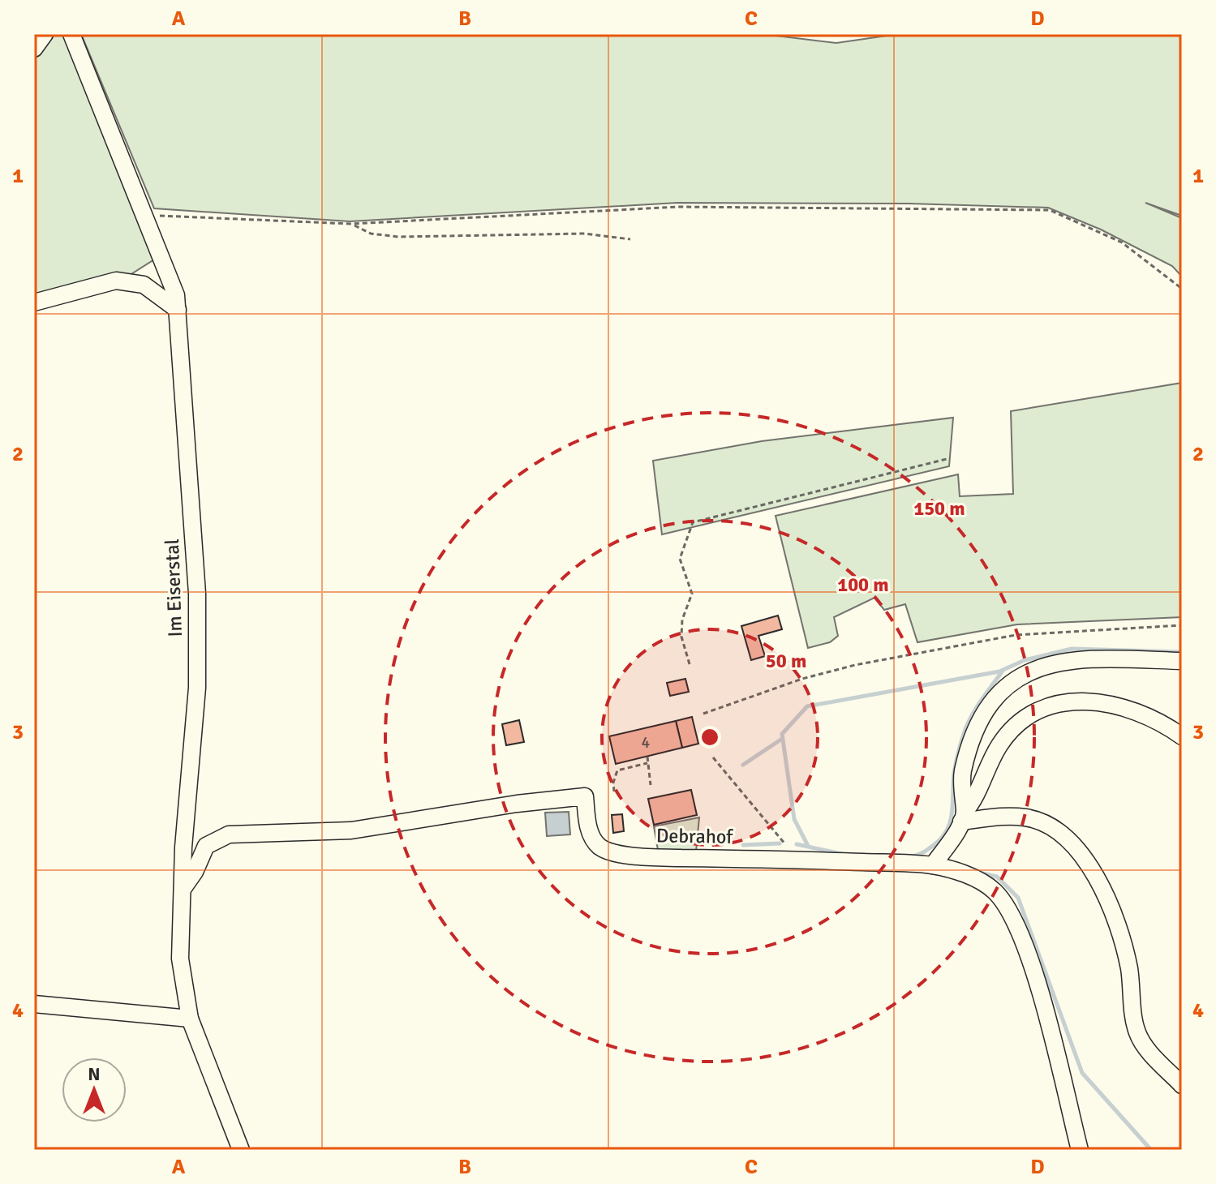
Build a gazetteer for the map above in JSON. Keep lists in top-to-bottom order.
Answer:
{
  "streets": {
    "street": ["Im Eiserstal", "Debrahof"]
  },
  "crossings": [
    ["Im Eiserstal", "Debrahof"]
  ],
  "house_numbers": ["4"],
  "north": "top",
  "grid": {
    "columns": [
      "A",
      "B",
      "C",
      "D"
    ],
    "rows": [
      "1",
      "2",
      "3",
      "4"
    ]
  },
  "rings": ["150 m", "100 m", "50 m"]
}
